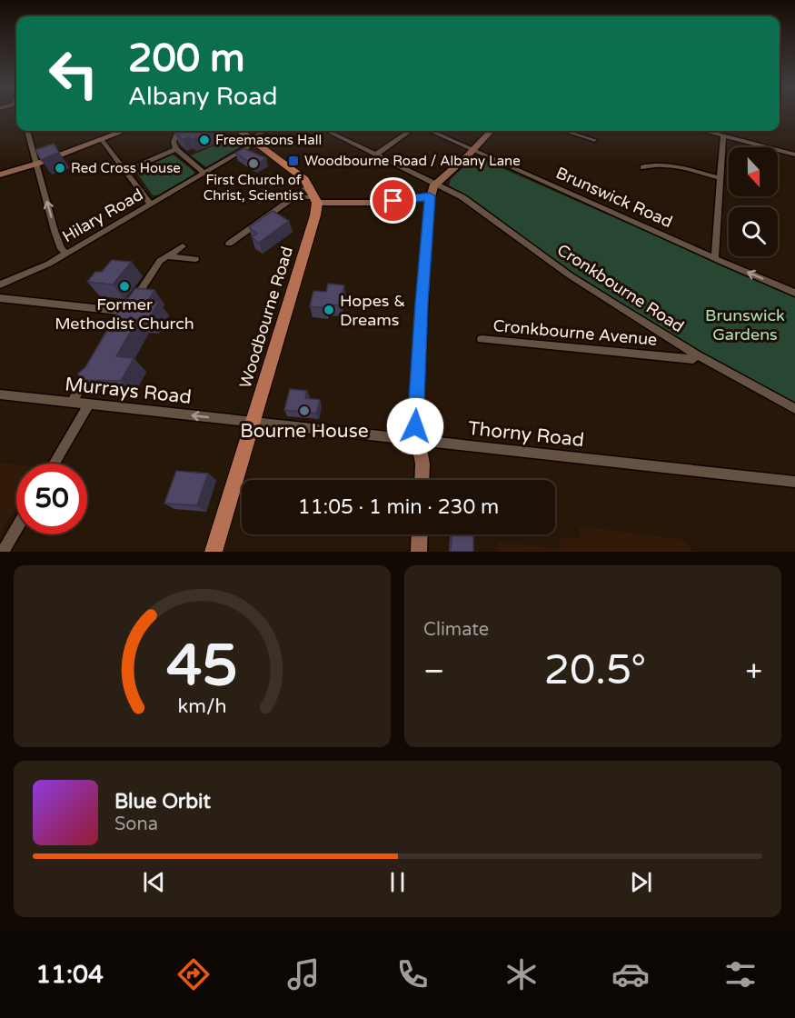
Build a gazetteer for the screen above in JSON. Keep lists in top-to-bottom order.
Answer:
{
  "streets": {
    "main road": ["Woodbourne Road"],
    "street": [
      "Brunswick Road",
      "Hilary Road",
      "Cronkbourne Road",
      "Cronkbourne Avenue",
      "Murrays Road",
      "Thorny Road"
    ]
  },
  "crossings": [
    ["Cronkbourne Road", "Cronkbourne Avenue"],
    ["Woodbourne Road", "Murrays Road"],
    ["Woodbourne Road", "Thorny Road"],
    ["Murrays Road", "Thorny Road"]
  ],
  "one_way": ["Murrays Road"],
  "parks": ["Brunswick Gardens"],
  "places": {
    "other": [
      "Freemasons Hall",
      "First Church of Christ, Scientist",
      "Red Cross House",
      "Former Methodist Church",
      "Hopes & Dreams",
      "Bourne House"
    ],
    "transit": ["Woodbourne Road / Albany Lane"]
  },
  "north": "bottom",
  "page": {
    "turn": ["200 m", "Albany Road"],
    "limit": "50",
    "trip": "11:05 · 1 min · 230 m",
    "tile": "Climate",
    "heat": ["−", "20.5°", "+"],
    "song": ["Blue Orbit", "Sona"],
    "tabs": "11:04",
    "gauge": ["45", "km/h"]
  }
}
